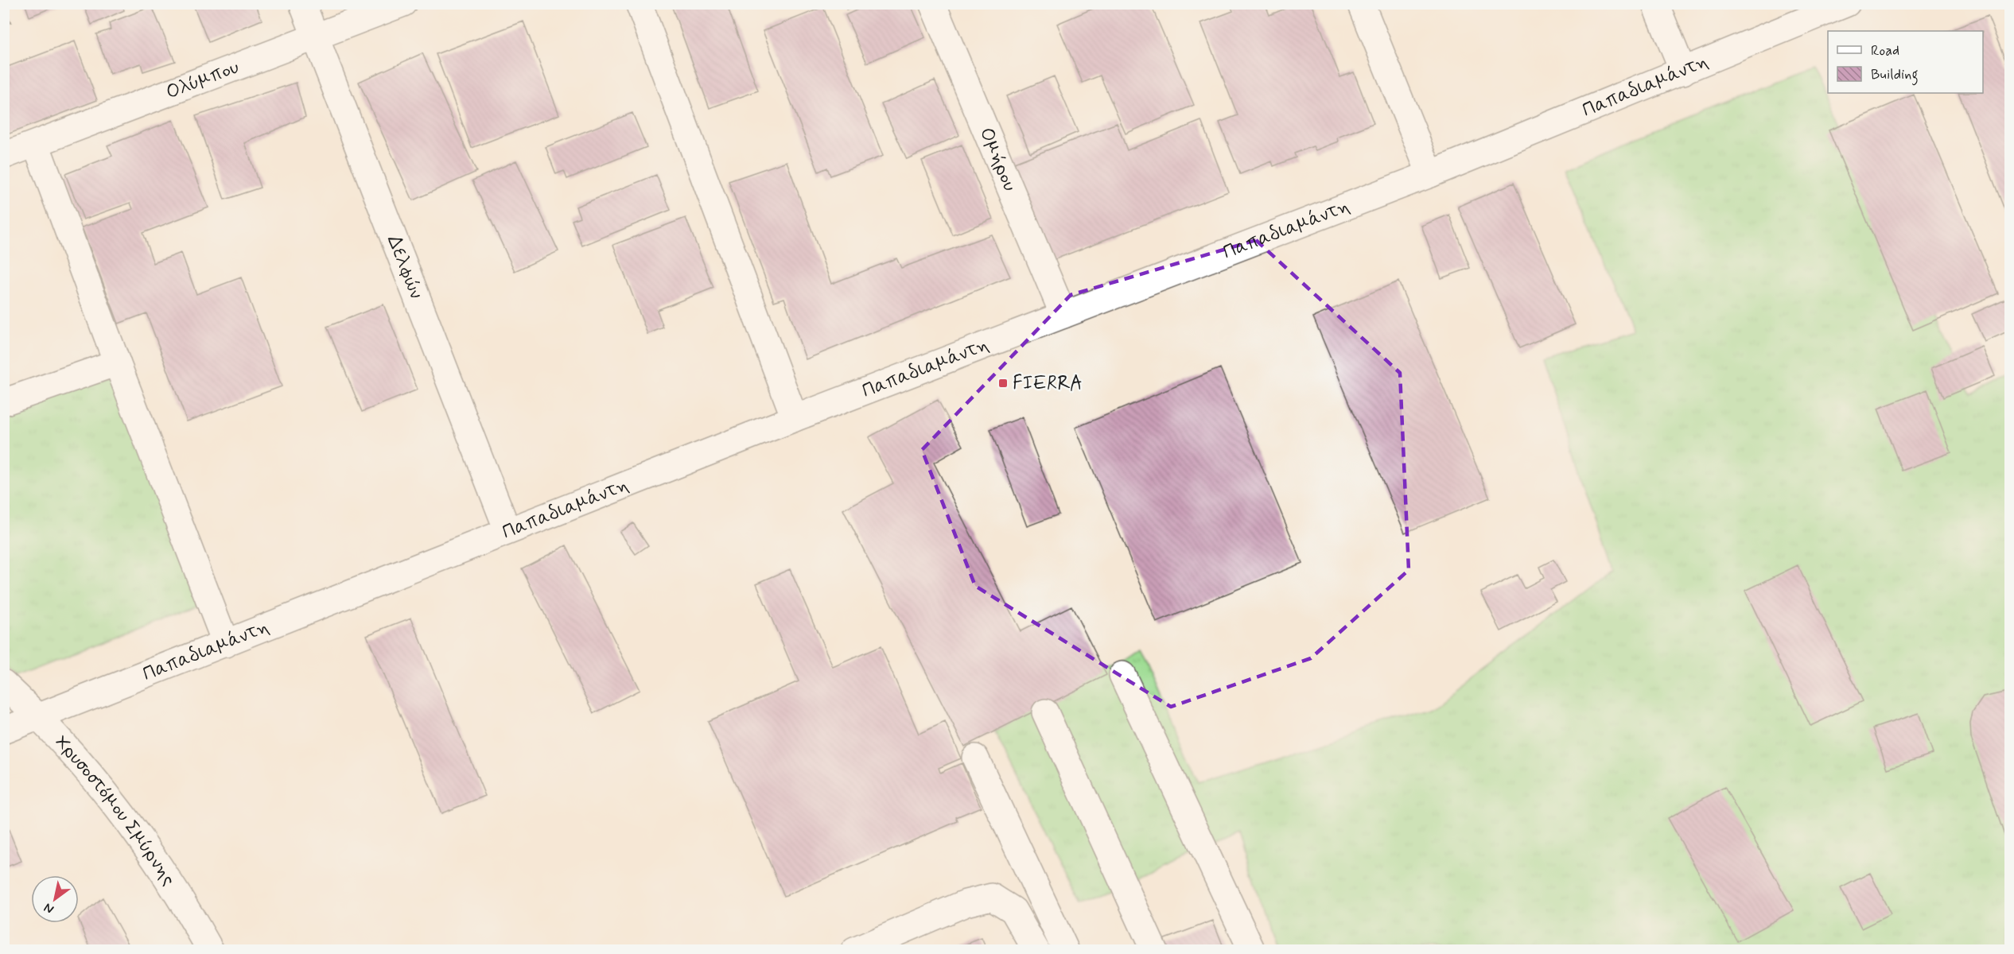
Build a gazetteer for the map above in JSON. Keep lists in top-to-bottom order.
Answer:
{
  "streets": {
    "street": [
      "Ολύμπου",
      "Παπαδιαμάντη",
      "Ομήρου",
      "Δελφών",
      "Χρυσοστόμου Σμύρνης"
    ]
  },
  "crossings": [
    ["Ολύμπου", "Δελφών"],
    ["Παπαδιαμάντη", "Ομήρου"],
    ["Παπαδιαμάντη", "Δελφών"],
    ["Παπαδιαμάντη", "Χρυσοστόμου Σμύρνης"]
  ],
  "places": {
    "transit": ["FIERRA"]
  },
  "legend": ["Road", "Building"],
  "north": "bottom left"
}
